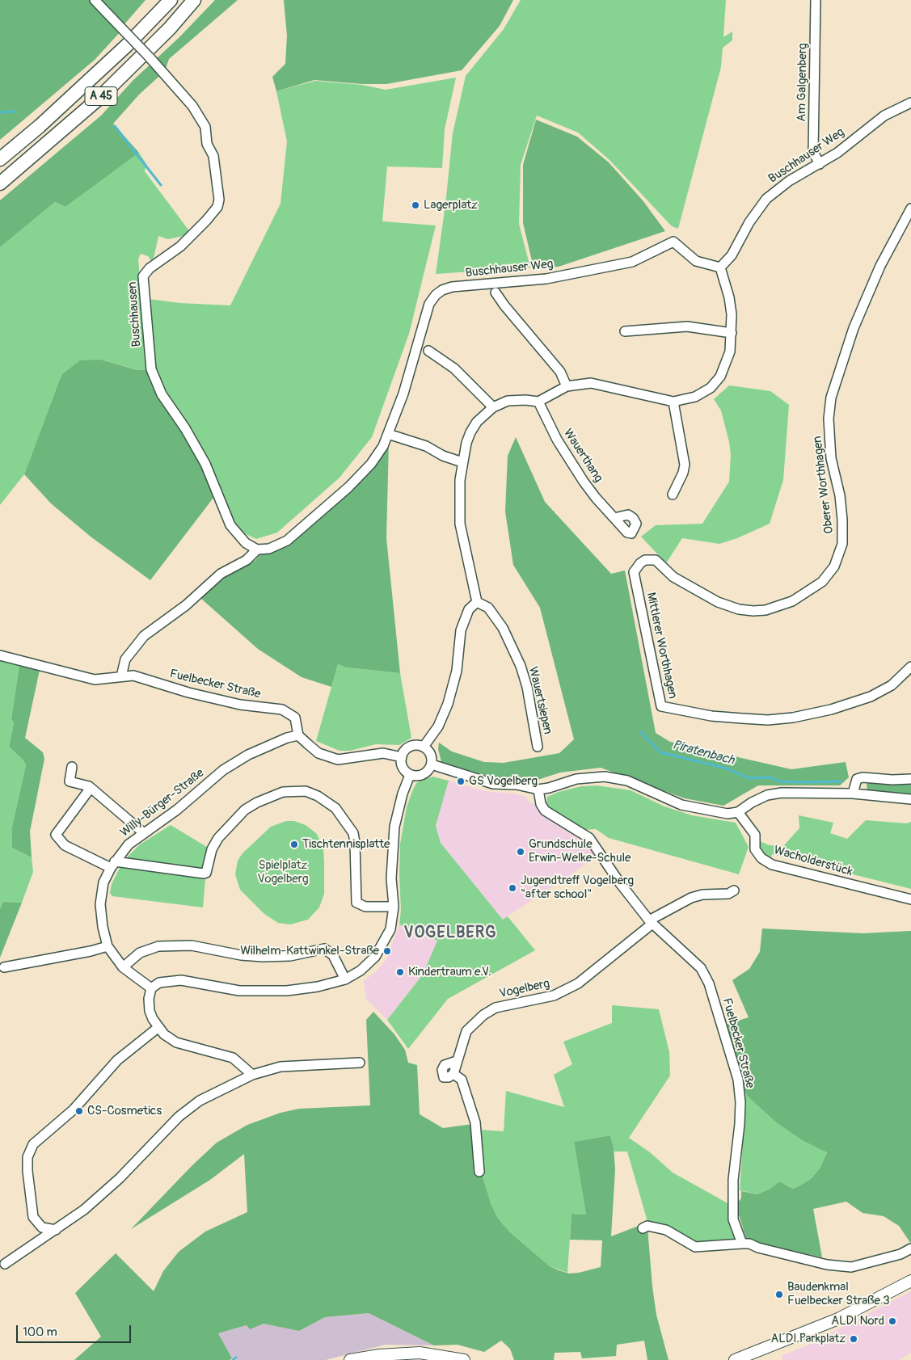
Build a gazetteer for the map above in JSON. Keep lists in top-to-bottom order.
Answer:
{
  "streets": {
    "highway": ["A 45"],
    "street": [
      "Am Galgenberg",
      "Buschhauser Weg",
      "Buschhausen",
      "Wauerthang",
      "Oberer Worthhagen",
      "Mittlerer Worthhagen",
      "Fuelbecker Straße",
      "Wauertsiepen",
      "Willy-Bürger-Straße",
      "Wacholderstück",
      "Vogelberg"
    ]
  },
  "crossings": [
    ["Am Galgenberg", "Buschhauser Weg"],
    ["Buschhauser Weg", "Buschhausen"],
    ["Oberer Worthhagen", "Mittlerer Worthhagen"],
    ["Fuelbecker Straße", "Willy-Bürger-Straße"],
    ["Fuelbecker Straße", "Vogelberg"]
  ],
  "districts": ["VOGELBERG"],
  "water": ["Piratenbach"],
  "parks": ["Spielplatz Vogelberg"],
  "places": [
    "Lagerplatz",
    "GS Vogelberg",
    "Tischtennisplatte",
    "Grundschule Erwin-Welke-Schule",
    "Jugendtreff Vogelberg \"after school\"",
    "Wilhelm-Kattwinkel-Straße",
    "Kindertraum e.V.",
    "CS-Cosmetics",
    "Baudenkmal Fuelbecker Straße 3",
    "ALDI Nord",
    "ALDI Parkplatz"
  ],
  "scale_bar": "100 m"
}
